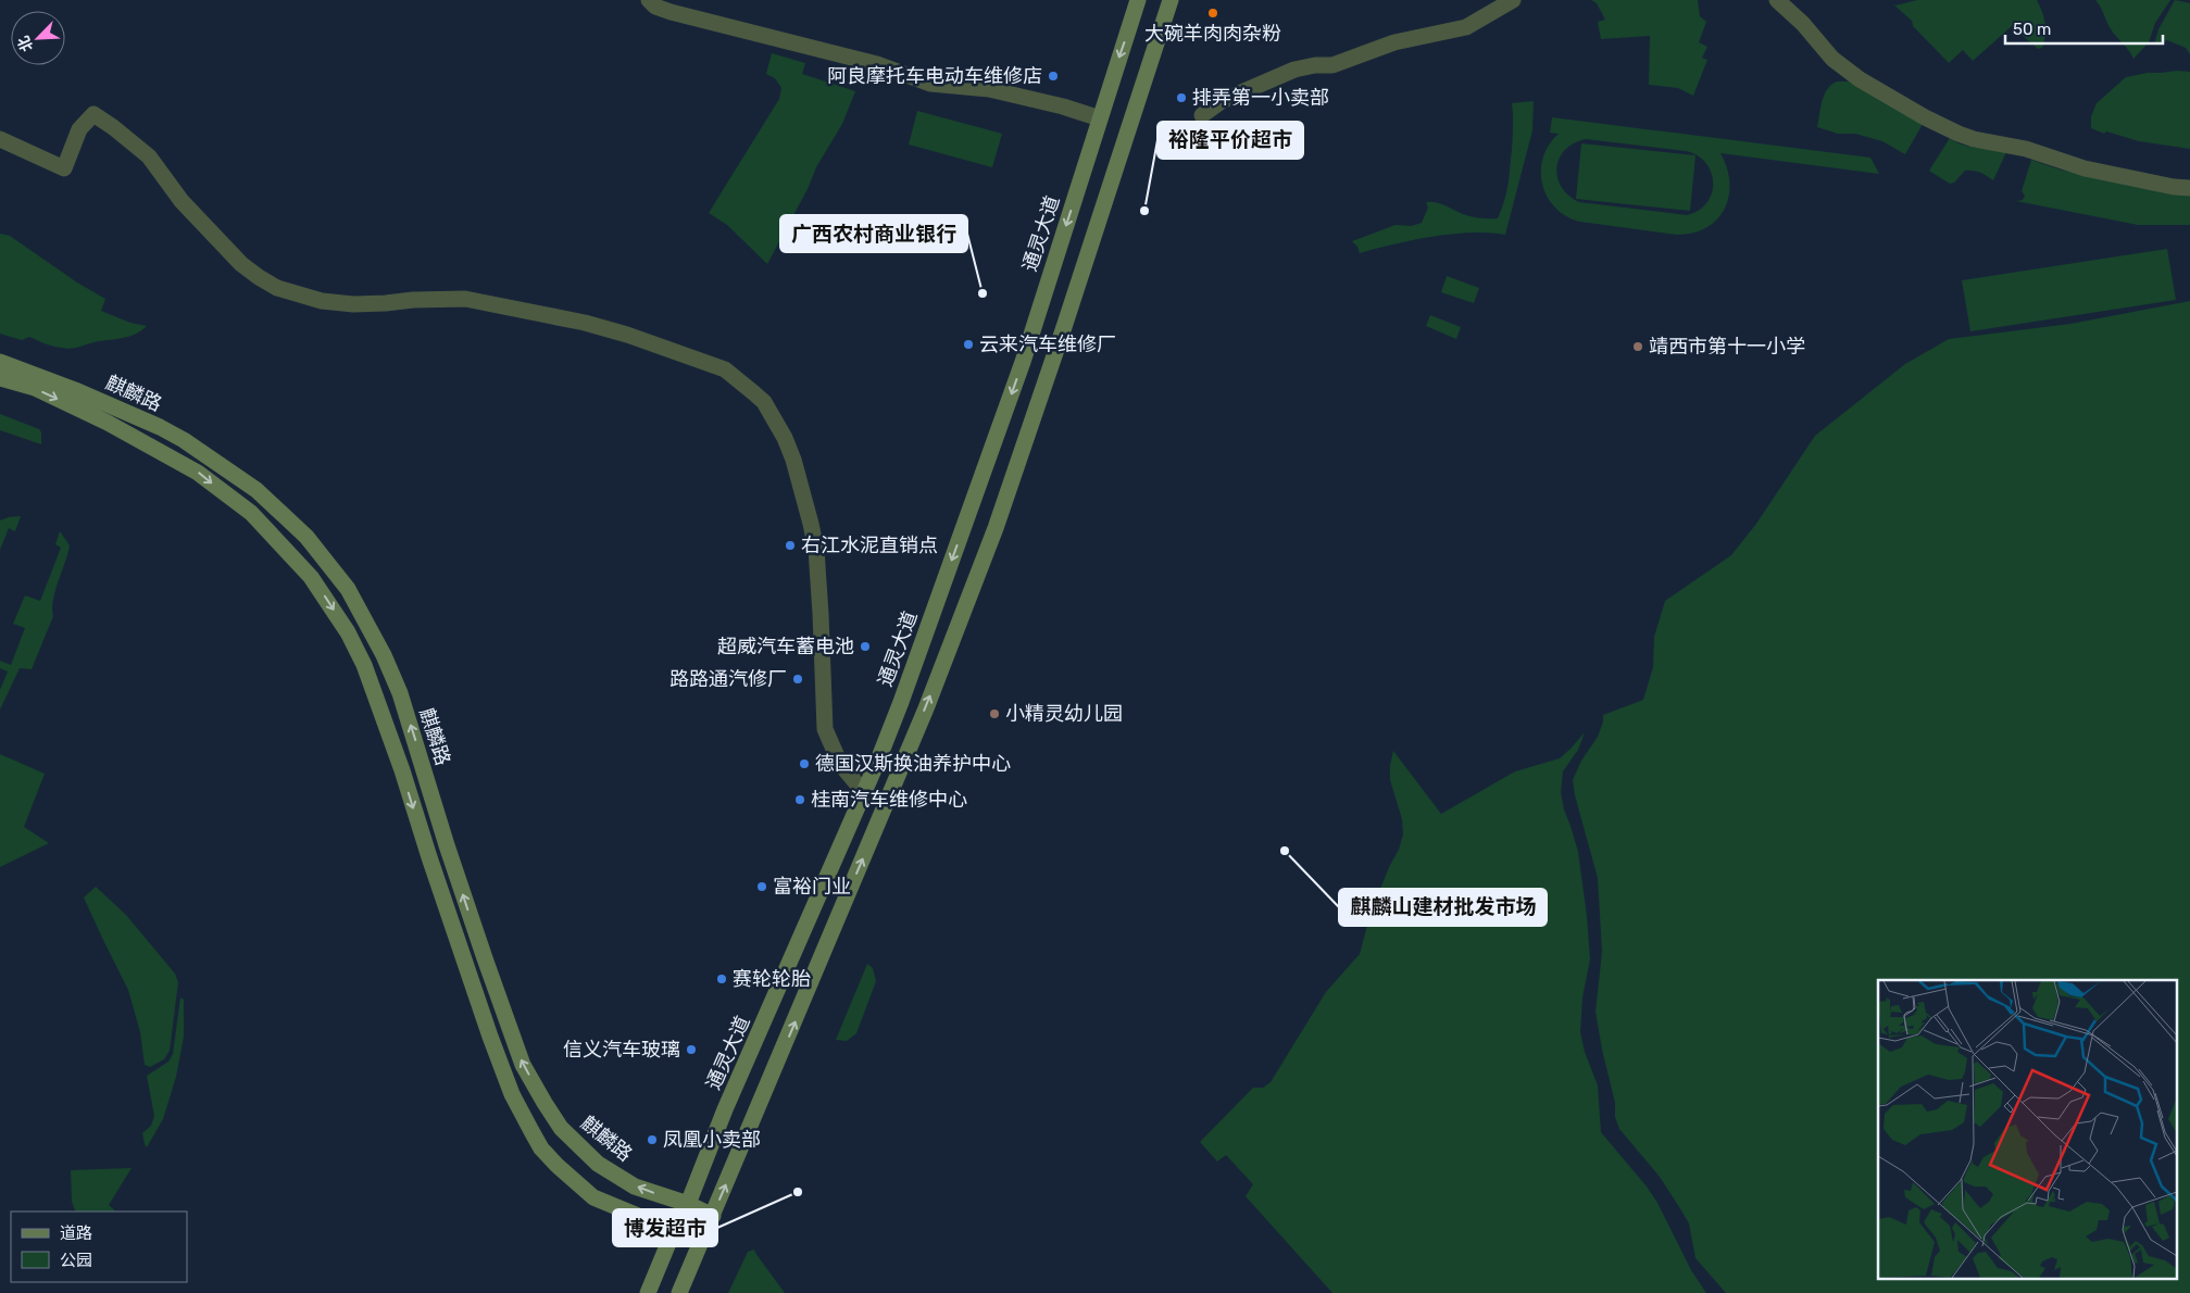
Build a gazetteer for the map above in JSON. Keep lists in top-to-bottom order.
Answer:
{
  "streets": {
    "main road": ["通灵大道", "麒麟路"]
  },
  "crossings": [
    ["通灵大道", "麒麟路"]
  ],
  "places": [
    "大碗羊肉肉杂粉",
    "阿良摩托车电动车维修店",
    "排弄第一小卖部",
    "裕隆平价超市",
    "广西农村商业银行",
    "云来汽车维修厂",
    "靖西市第十一小学",
    "右江水泥直销点",
    "超威汽车蓄电池",
    "路路通汽修厂",
    "小精灵幼儿园",
    "德国汉斯换油养护中心",
    "桂南汽车维修中心",
    "麒麟山建材批发市场",
    "富裕门业",
    "赛轮轮胎",
    "信义汽车玻璃",
    "凤凰小卖部",
    "博发超市"
  ],
  "legend": ["道路", "公园"],
  "scale_bar": "50 m",
  "north": "bottom left"
}
